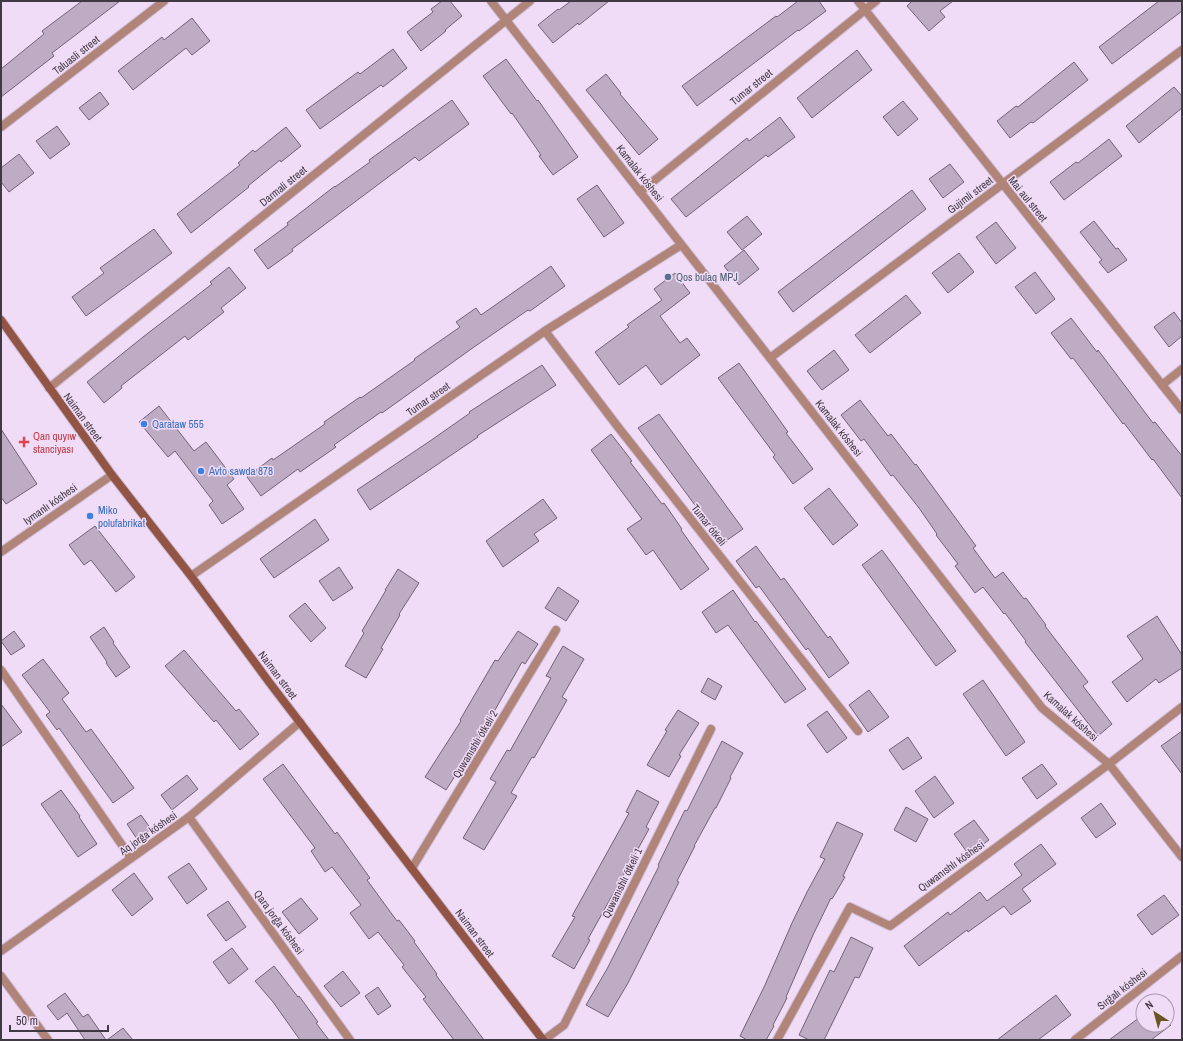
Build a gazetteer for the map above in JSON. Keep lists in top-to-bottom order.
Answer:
{
  "streets": {
    "main road": ["Naiman street"],
    "street": [
      "Taluasli street",
      "Tumar street",
      "Kamalak kóshesi",
      "Darmali street",
      "Gujimli street",
      "Mai aul street",
      "Iymanlı kóshesi",
      "Tumar ótkeli",
      "Quwanıshlı ótkeli 2",
      "Aq jorǵa kóshesi",
      "Quwanıshlı kóshesi",
      "Quwanıshlı ótkeli 1",
      "Qara jorǵa kóshesi",
      "Sırǵalı kóshesi"
    ]
  },
  "crossings": [
    ["Tumar street", "Kamalak kóshesi"],
    ["Tumar street", "Mai aul street"],
    ["Tumar street", "Naiman street"],
    ["Tumar street", "Tumar ótkeli"],
    ["Kamalak kóshesi", "Darmali street"],
    ["Kamalak kóshesi", "Gujimli street"],
    ["Kamalak kóshesi", "Quwanıshlı kóshesi"],
    ["Darmali street", "Naiman street"],
    ["Gujimli street", "Mai aul street"],
    ["Naiman street", "Iymanlı kóshesi"],
    ["Naiman street", "Quwanıshlı ótkeli 2"],
    ["Naiman street", "Aq jorǵa kóshesi"],
    ["Naiman street", "Quwanıshlı ótkeli 1"],
    ["Aq jorǵa kóshesi", "Qara jorǵa kóshesi"]
  ],
  "places": {
    "other": [
      "Qos bulaq MPJ",
      "Qarataw 555",
      "Avto sawda 878",
      "Miko polufabrikat"
    ],
    "health": ["Qan quyıw stanciyası"]
  },
  "scale_bar": "50 m",
  "north": "top left"
}
